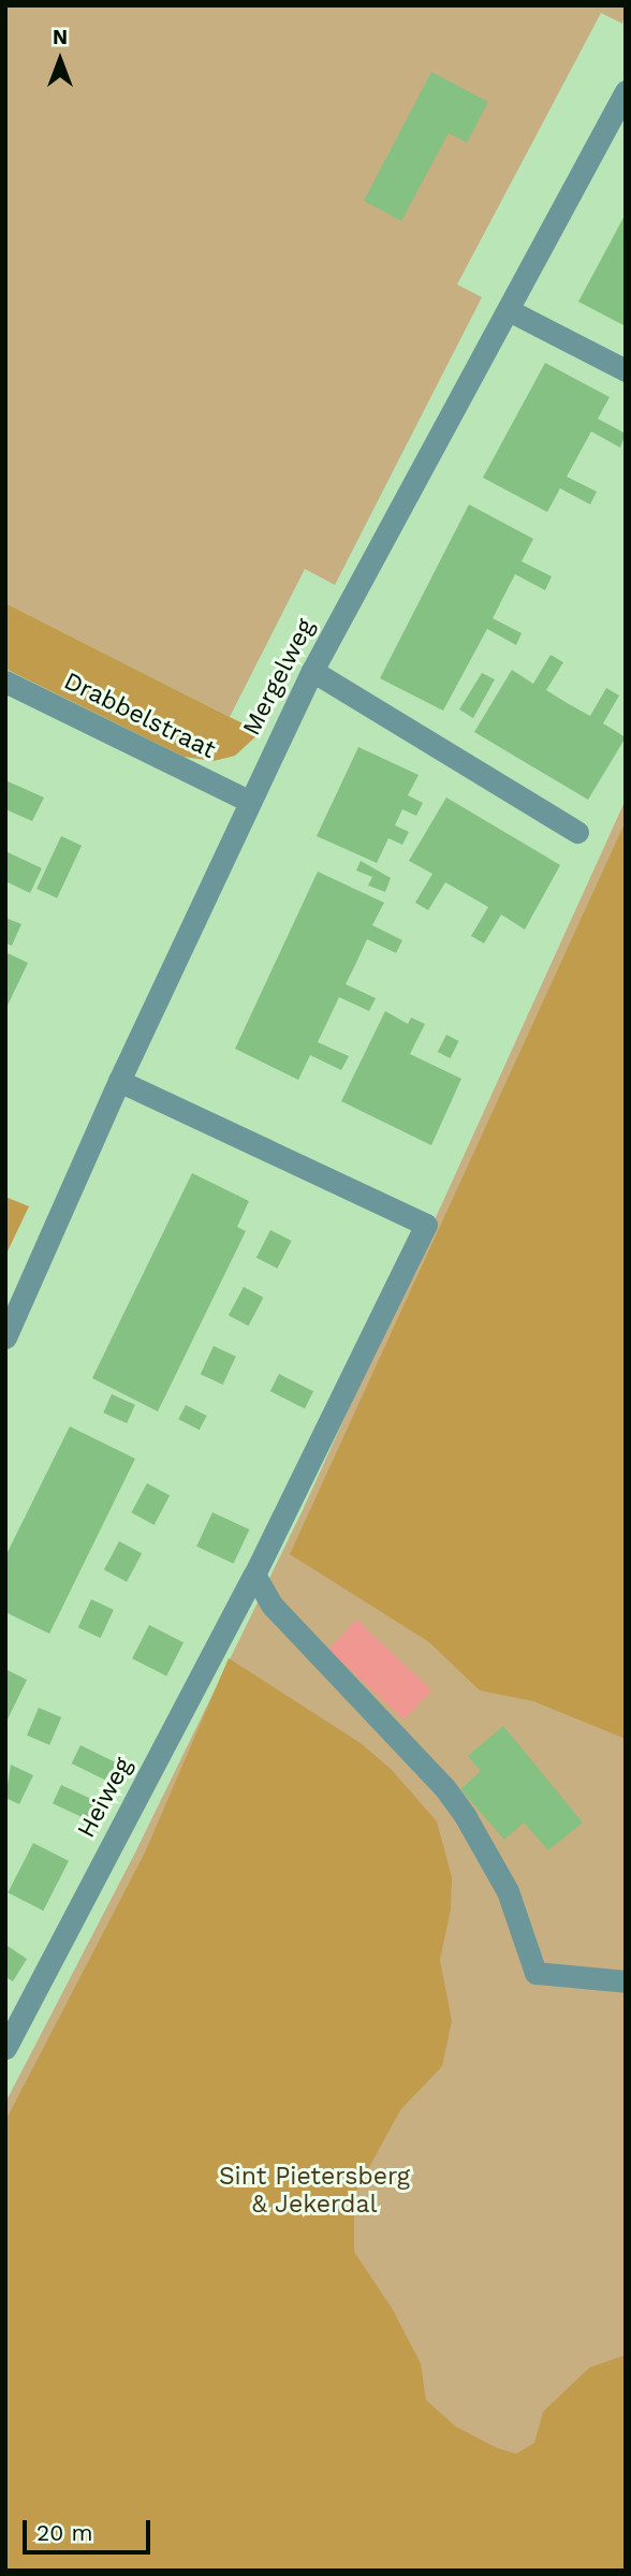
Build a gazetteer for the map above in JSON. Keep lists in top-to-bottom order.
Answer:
{
  "streets": {
    "street": ["Mergelweg", "Drabbelstraat", "Heiweg"]
  },
  "crossings": [
    ["Mergelweg", "Drabbelstraat"],
    ["Mergelweg", "Heiweg"]
  ],
  "parks": ["Sint Pietersberg & Jekerdal"],
  "scale_bar": "20 m",
  "north": "top"
}
